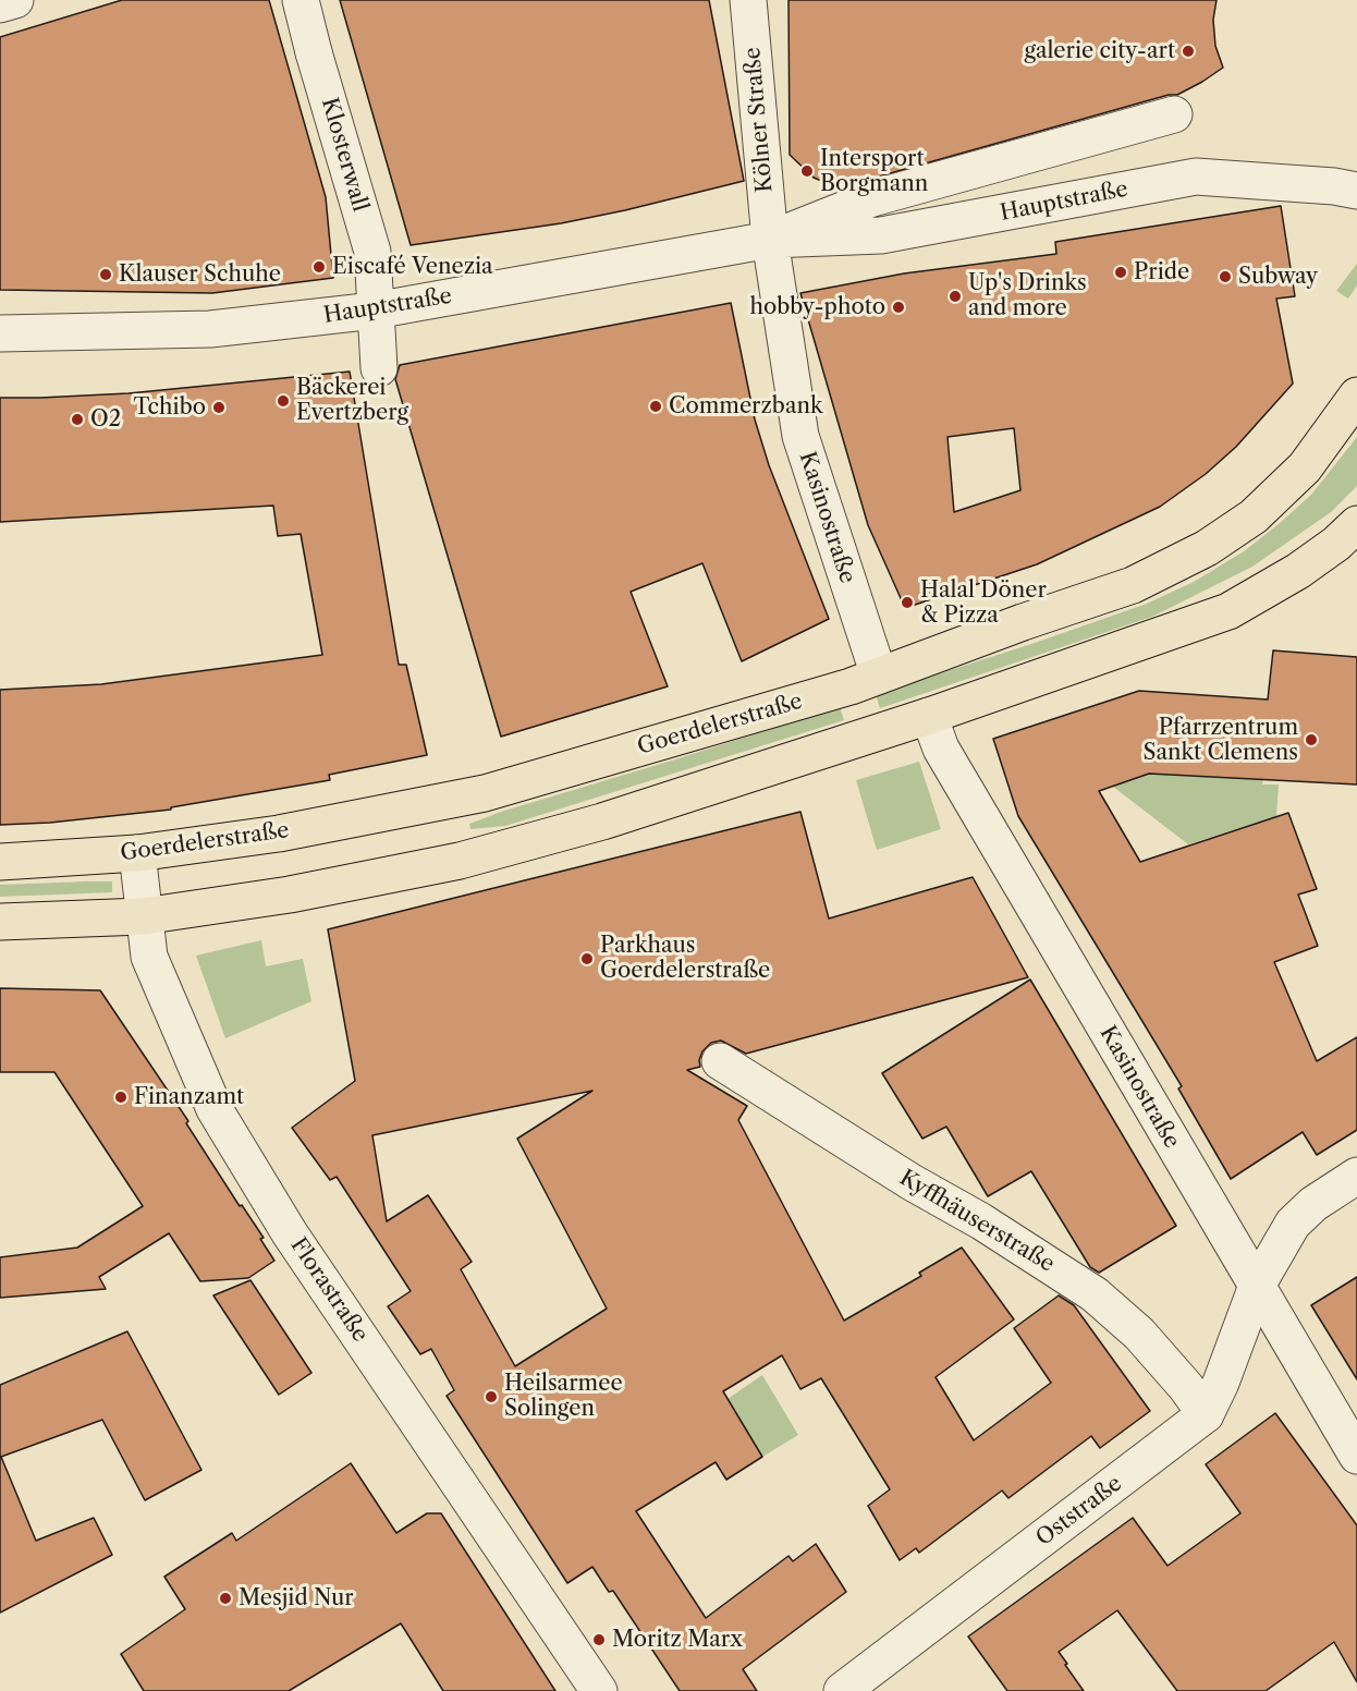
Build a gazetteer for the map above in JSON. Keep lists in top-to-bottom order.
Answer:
{
  "streets": {
    "main road": ["Goerdelerstraße"],
    "street": [
      "Kölner Straße",
      "Klosterwall",
      "Hauptstraße",
      "Kasinostraße",
      "Kyffhäuserstraße",
      "Florastraße",
      "Oststraße"
    ]
  },
  "crossings": [
    ["Kölner Straße", "Hauptstraße"],
    ["Kölner Straße", "Kasinostraße"],
    ["Klosterwall", "Hauptstraße"],
    ["Hauptstraße", "Kasinostraße"],
    ["Kasinostraße", "Goerdelerstraße"],
    ["Kasinostraße", "Oststraße"],
    ["Goerdelerstraße", "Florastraße"],
    ["Kyffhäuserstraße", "Oststraße"]
  ],
  "places": [
    "galerie city-art",
    "Intersport Borgmann",
    "Eiscafé Venezia",
    "Pride",
    "Klauser Schuhe",
    "Subway",
    "Up's Drinks and more",
    "hobby-photo",
    "Bäckerei Evertzberg",
    "Commerzbank",
    "Tchibo",
    "O2",
    "Halal Döner & Pizza",
    "Pfarrzentrum Sankt Clemens",
    "Parkhaus Goerdelerstraße",
    "Finanzamt",
    "Heilsarmee Solingen",
    "Mesjid Nur",
    "Moritz Marx"
  ]
}
